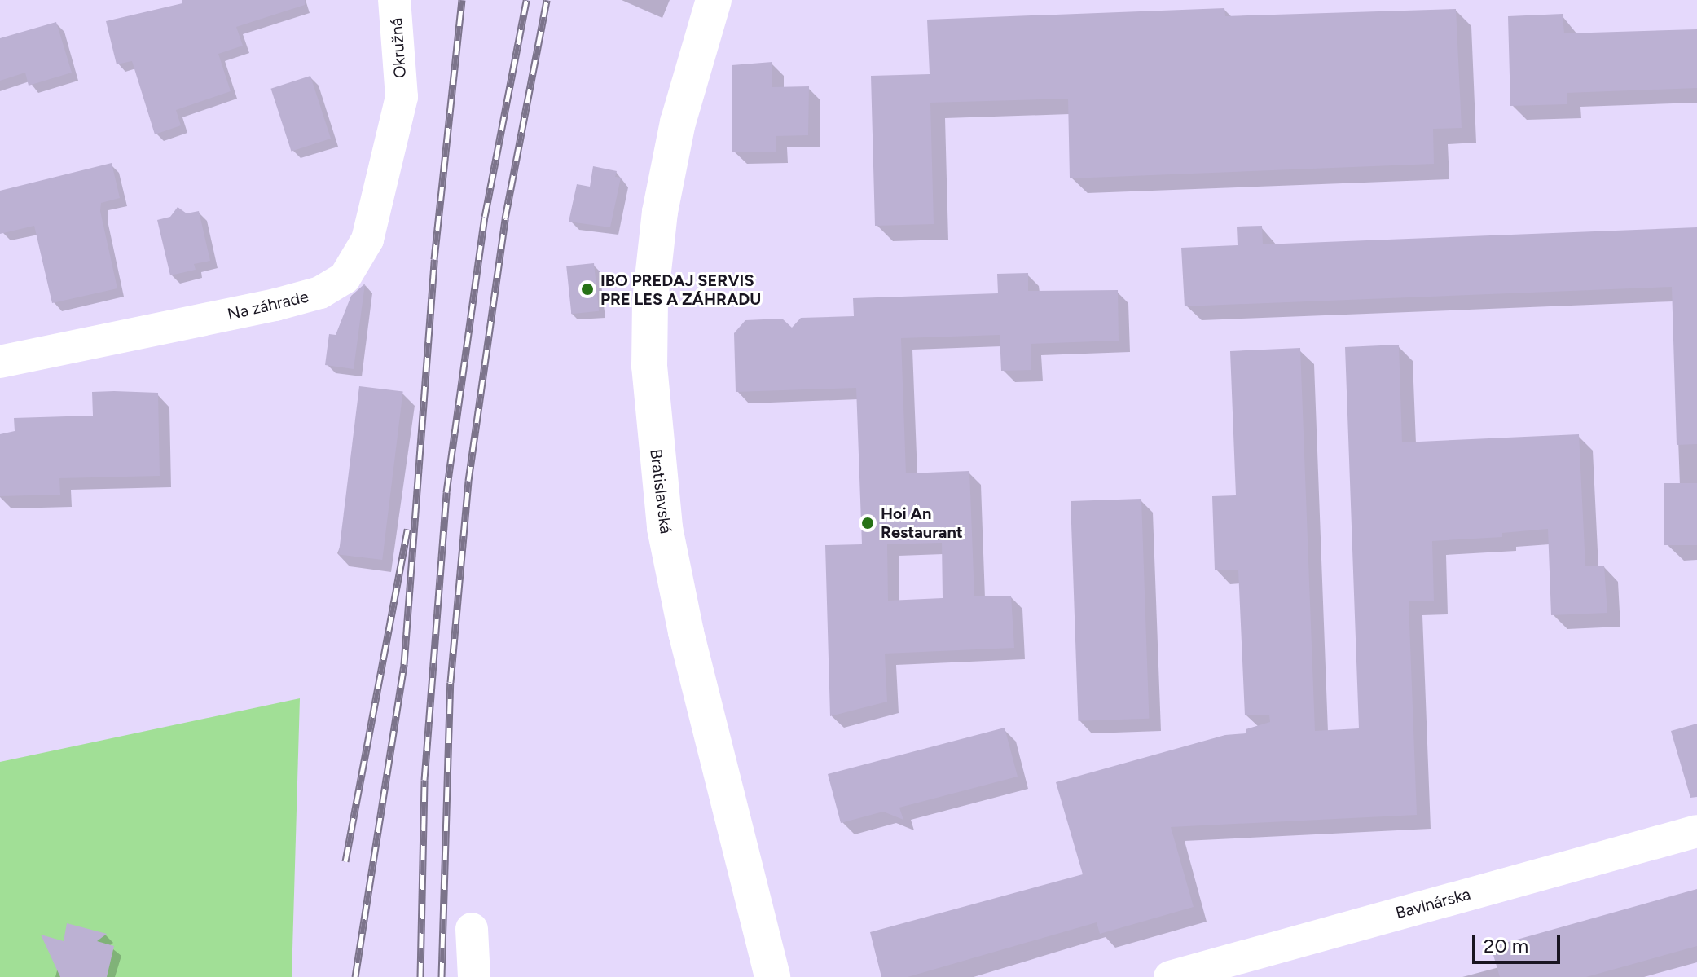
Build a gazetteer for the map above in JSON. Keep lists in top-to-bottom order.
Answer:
{
  "streets": {
    "main road": ["Bratislavská"],
    "street": ["Okružná", "Na záhrade", "Bavlnárska"]
  },
  "crossings": [
    ["Okružná", "Na záhrade"]
  ],
  "places": ["IBO PREDAJ SERVIS PRE LES A ZÁHRADU", "Hoi An Restaurant"],
  "scale_bar": "20 m"
}
